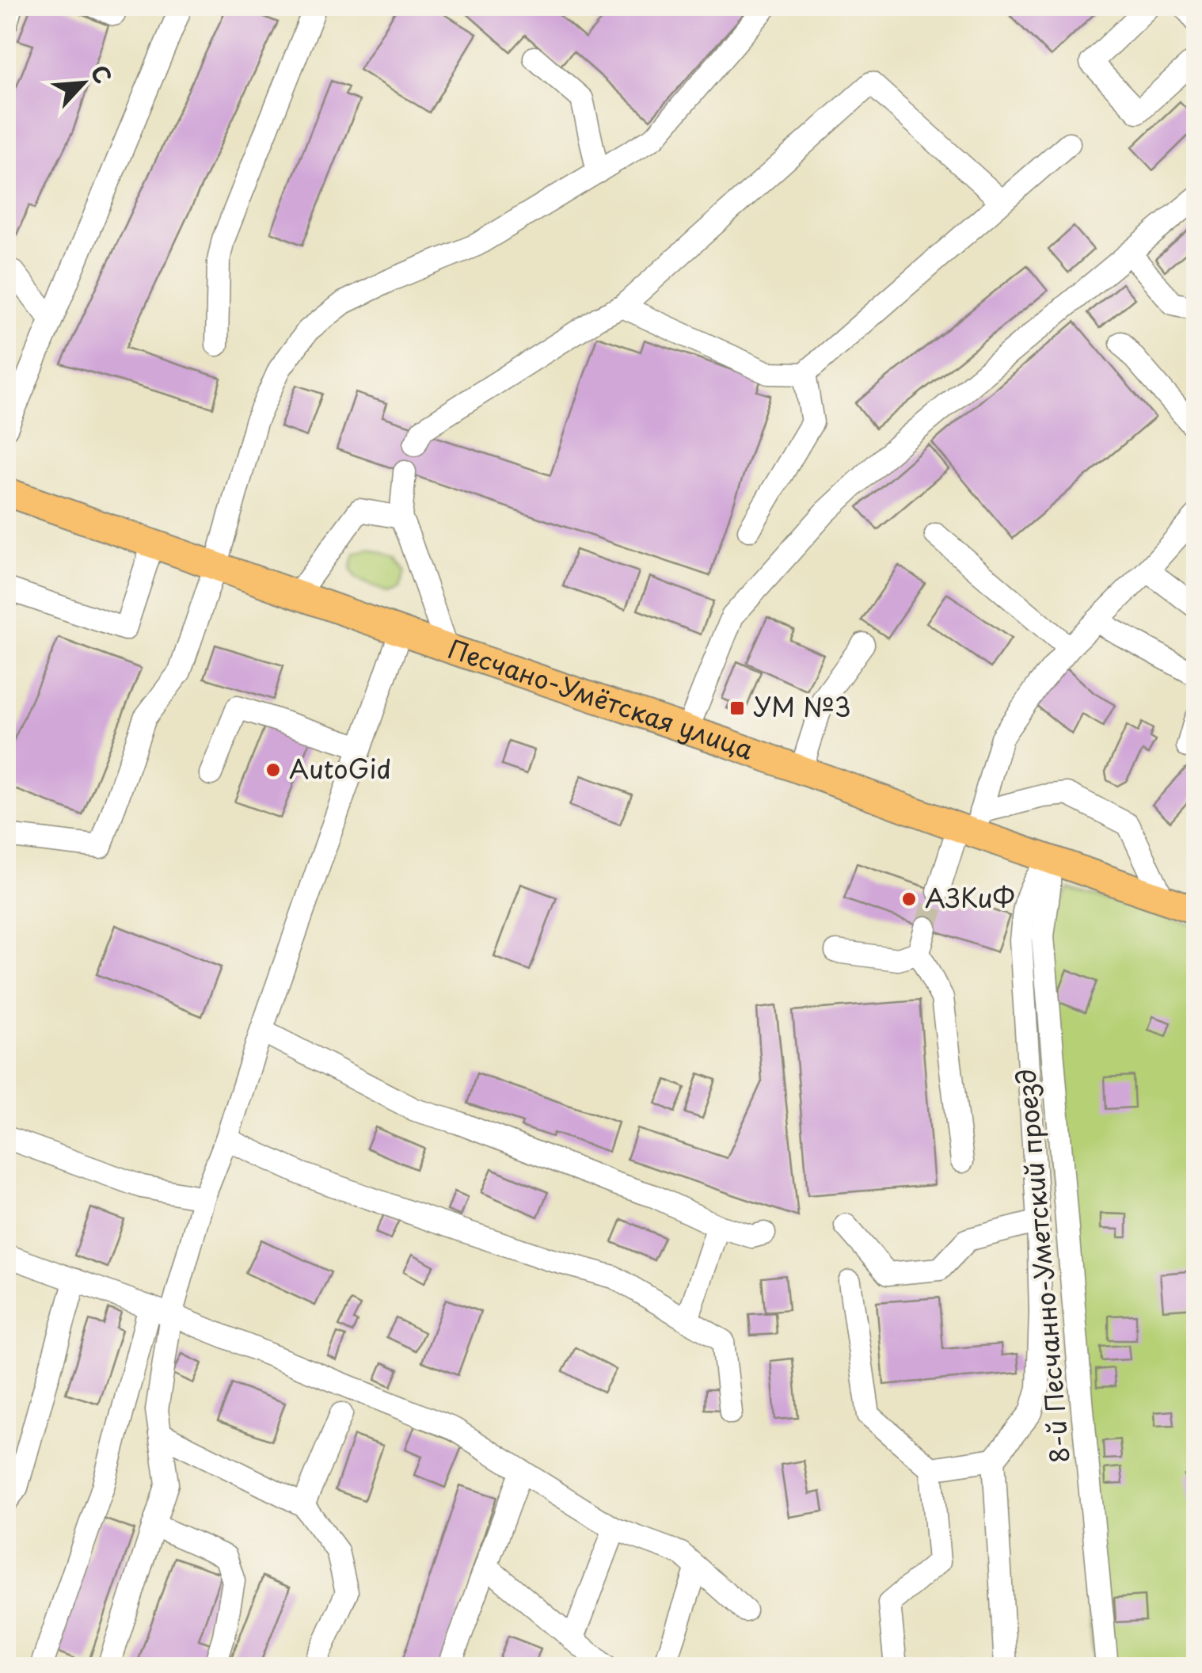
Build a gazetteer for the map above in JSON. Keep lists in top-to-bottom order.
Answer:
{
  "streets": {
    "main road": ["Песчано-Умётская улица"],
    "street": ["8-й Песчанно-Уметский проезд"]
  },
  "crossings": [
    ["Песчано-Умётская улица", "8-й Песчанно-Уметский проезд"]
  ],
  "places": {
    "transit": ["УМ №3"],
    "other": ["AutoGid", "АЗКиФ"]
  },
  "north": "top right"
}
